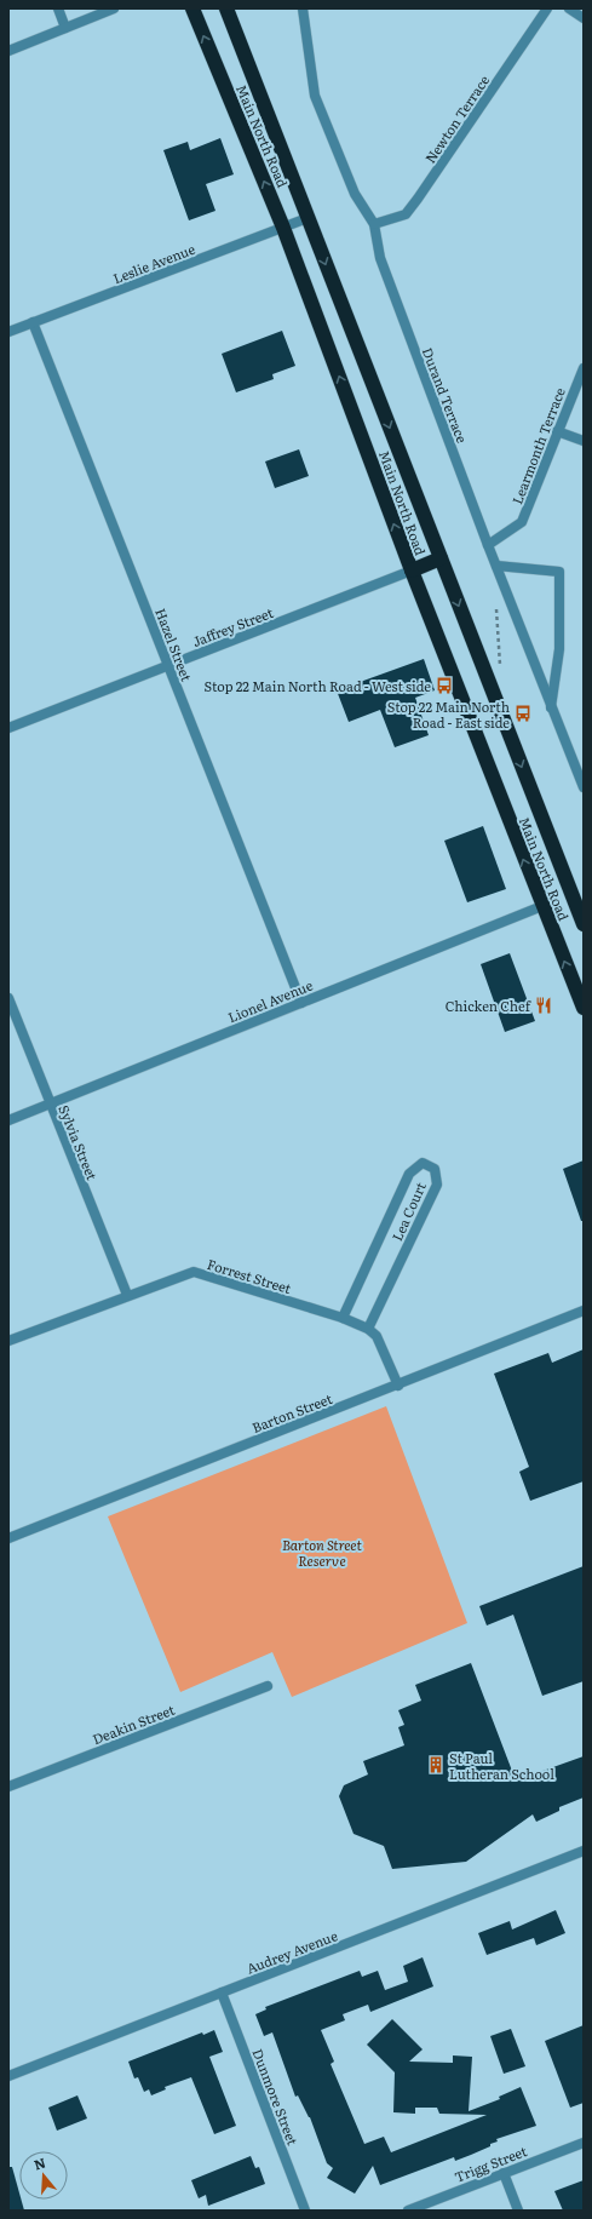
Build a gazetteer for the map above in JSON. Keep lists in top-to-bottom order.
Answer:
{
  "streets": {
    "highway": ["Main North Road"],
    "street": [
      "Newton Terrace",
      "Leslie Avenue",
      "Durand Terrace",
      "Learmonth Terrace",
      "Jaffrey Street",
      "Hazel Street",
      "Lionel Avenue",
      "Sylvia Street",
      "Lea Court",
      "Forrest Street",
      "Barton Street",
      "Deakin Street",
      "Audrey Avenue",
      "Dunmore Street",
      "Trigg Street"
    ]
  },
  "crossings": [
    ["Newton Terrace", "Durand Terrace"],
    ["Main North Road", "Leslie Avenue"],
    ["Main North Road", "Jaffrey Street"],
    ["Main North Road", "Lionel Avenue"],
    ["Leslie Avenue", "Hazel Street"],
    ["Durand Terrace", "Learmonth Terrace"],
    ["Jaffrey Street", "Hazel Street"],
    ["Hazel Street", "Lionel Avenue"],
    ["Lionel Avenue", "Sylvia Street"],
    ["Sylvia Street", "Forrest Street"],
    ["Lea Court", "Forrest Street"],
    ["Audrey Avenue", "Dunmore Street"]
  ],
  "parks": ["Barton Street Reserve"],
  "places": {
    "bus stop": ["Stop 22 Main North Road - West side", "Stop 22 Main North Road - East side"],
    "restaurant": ["Chicken Chef"],
    "building": ["St Paul Lutheran School"]
  },
  "north": "top"
}
